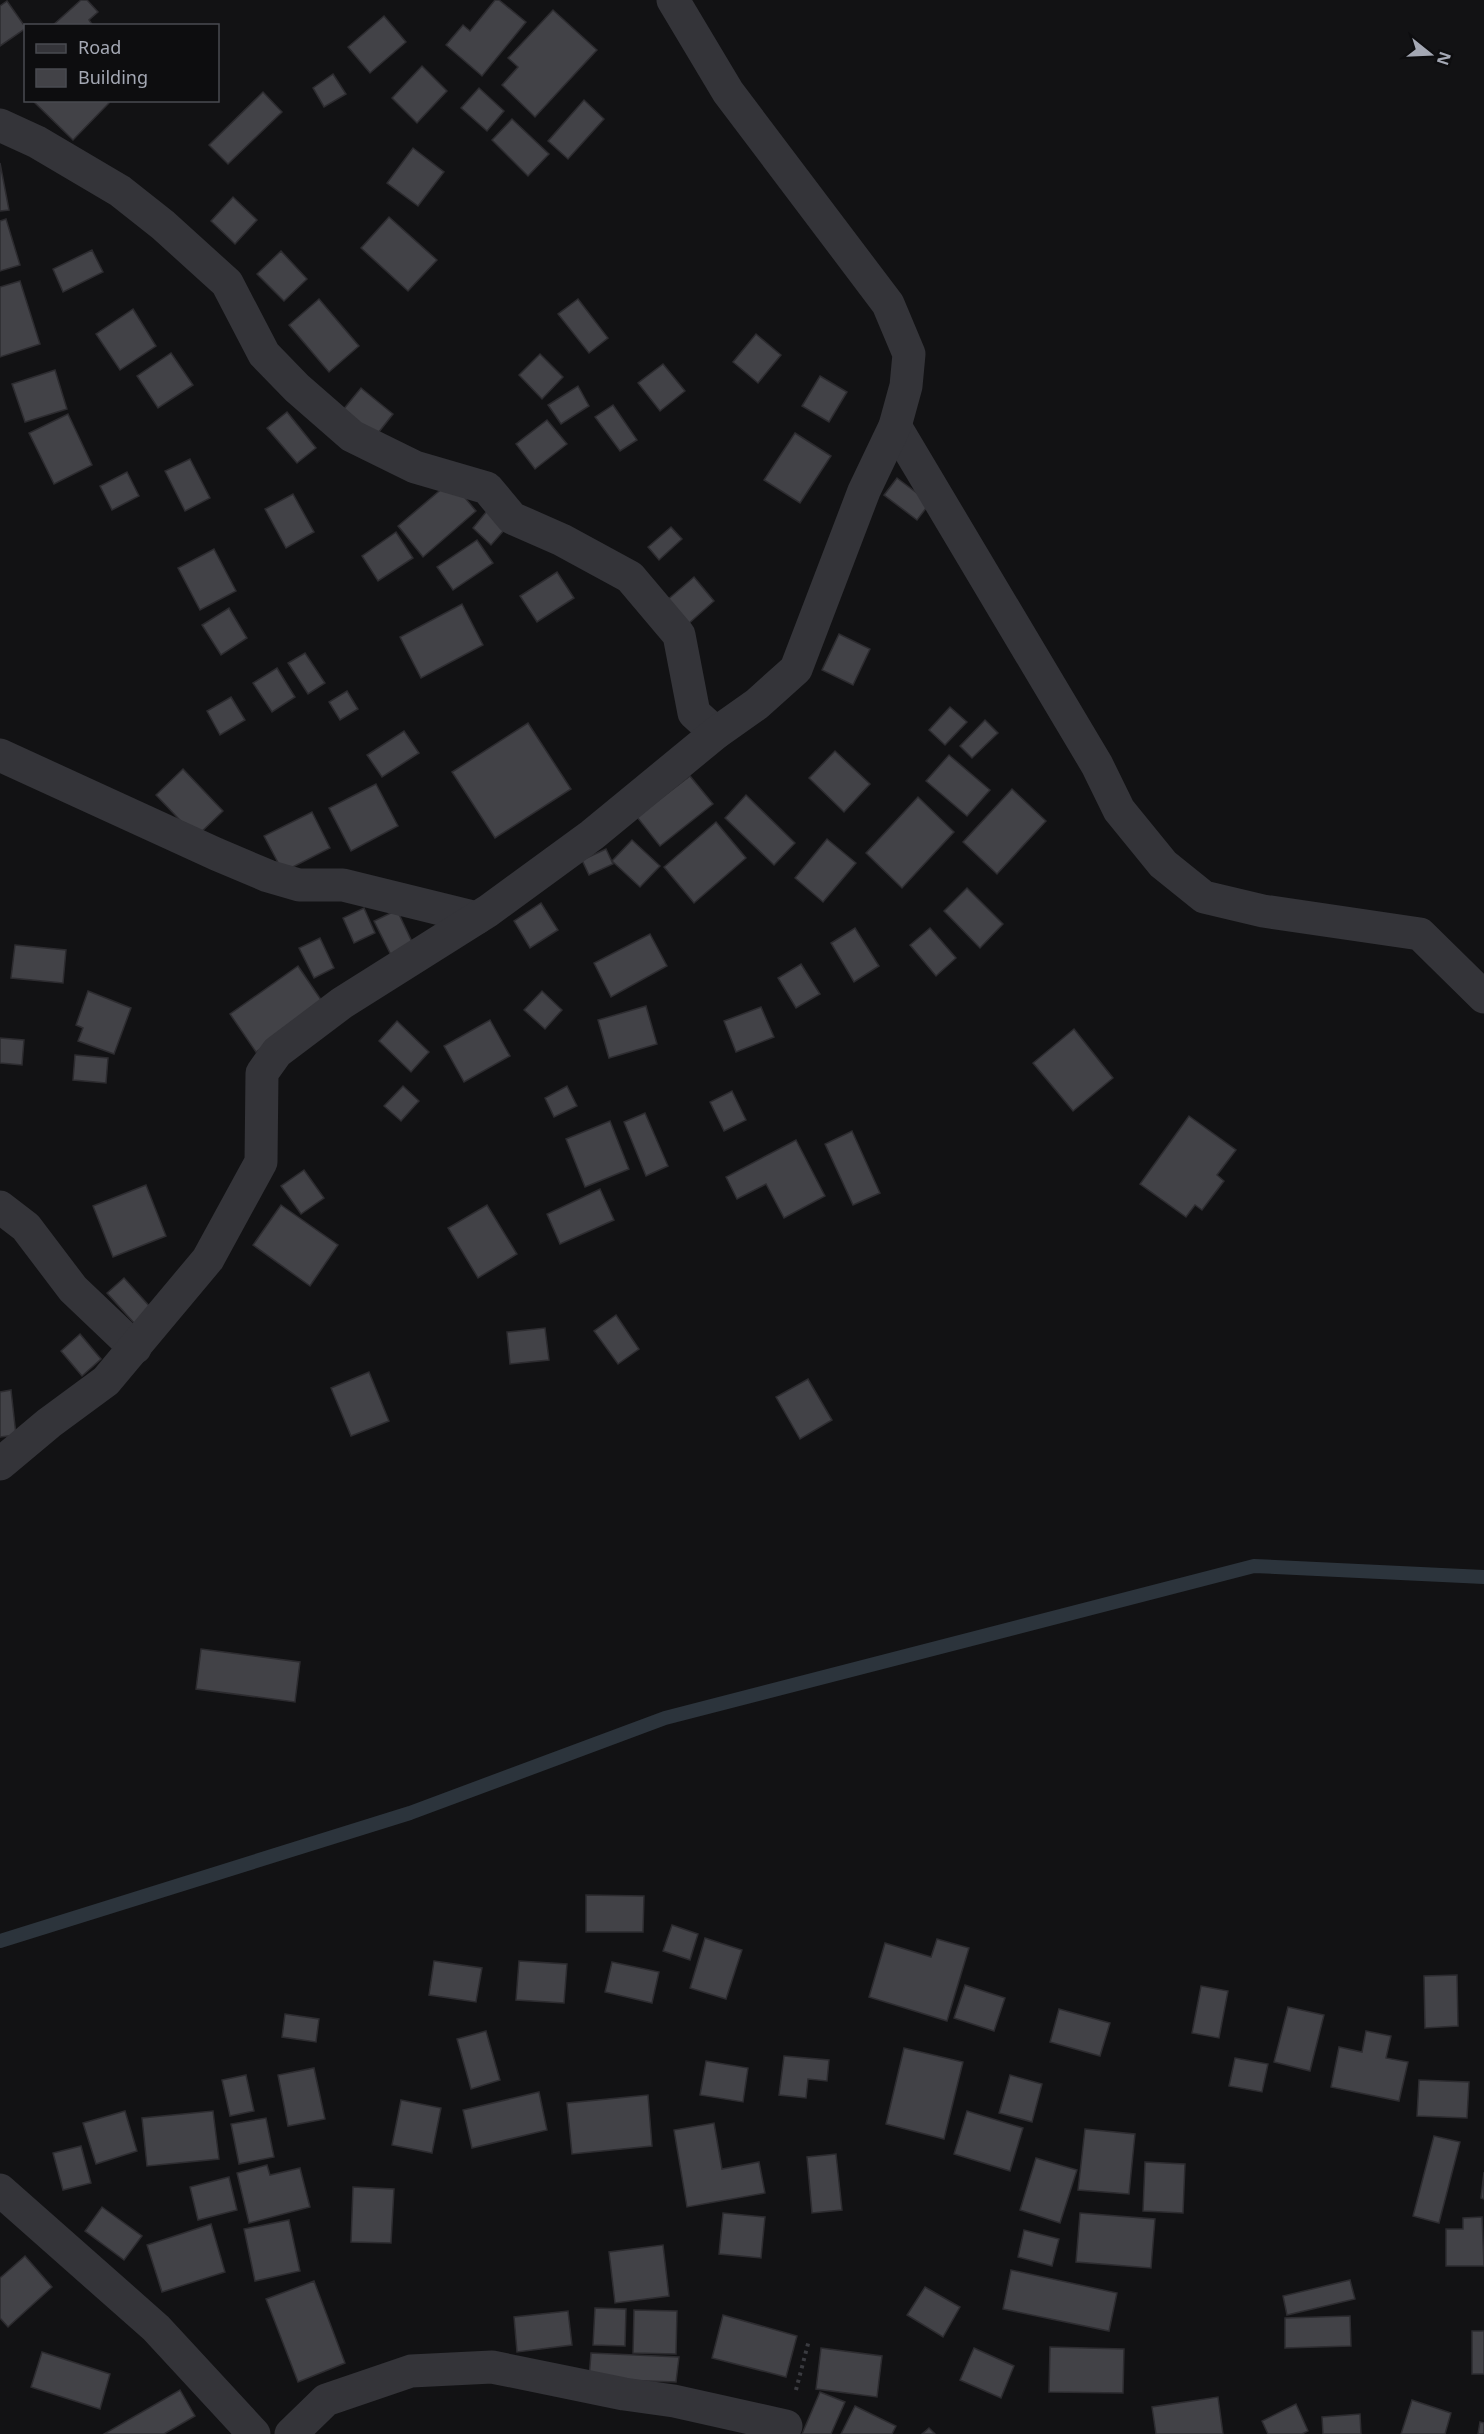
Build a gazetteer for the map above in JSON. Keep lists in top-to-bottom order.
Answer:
{
  "legend": ["Road", "Building"],
  "north": "right"
}
